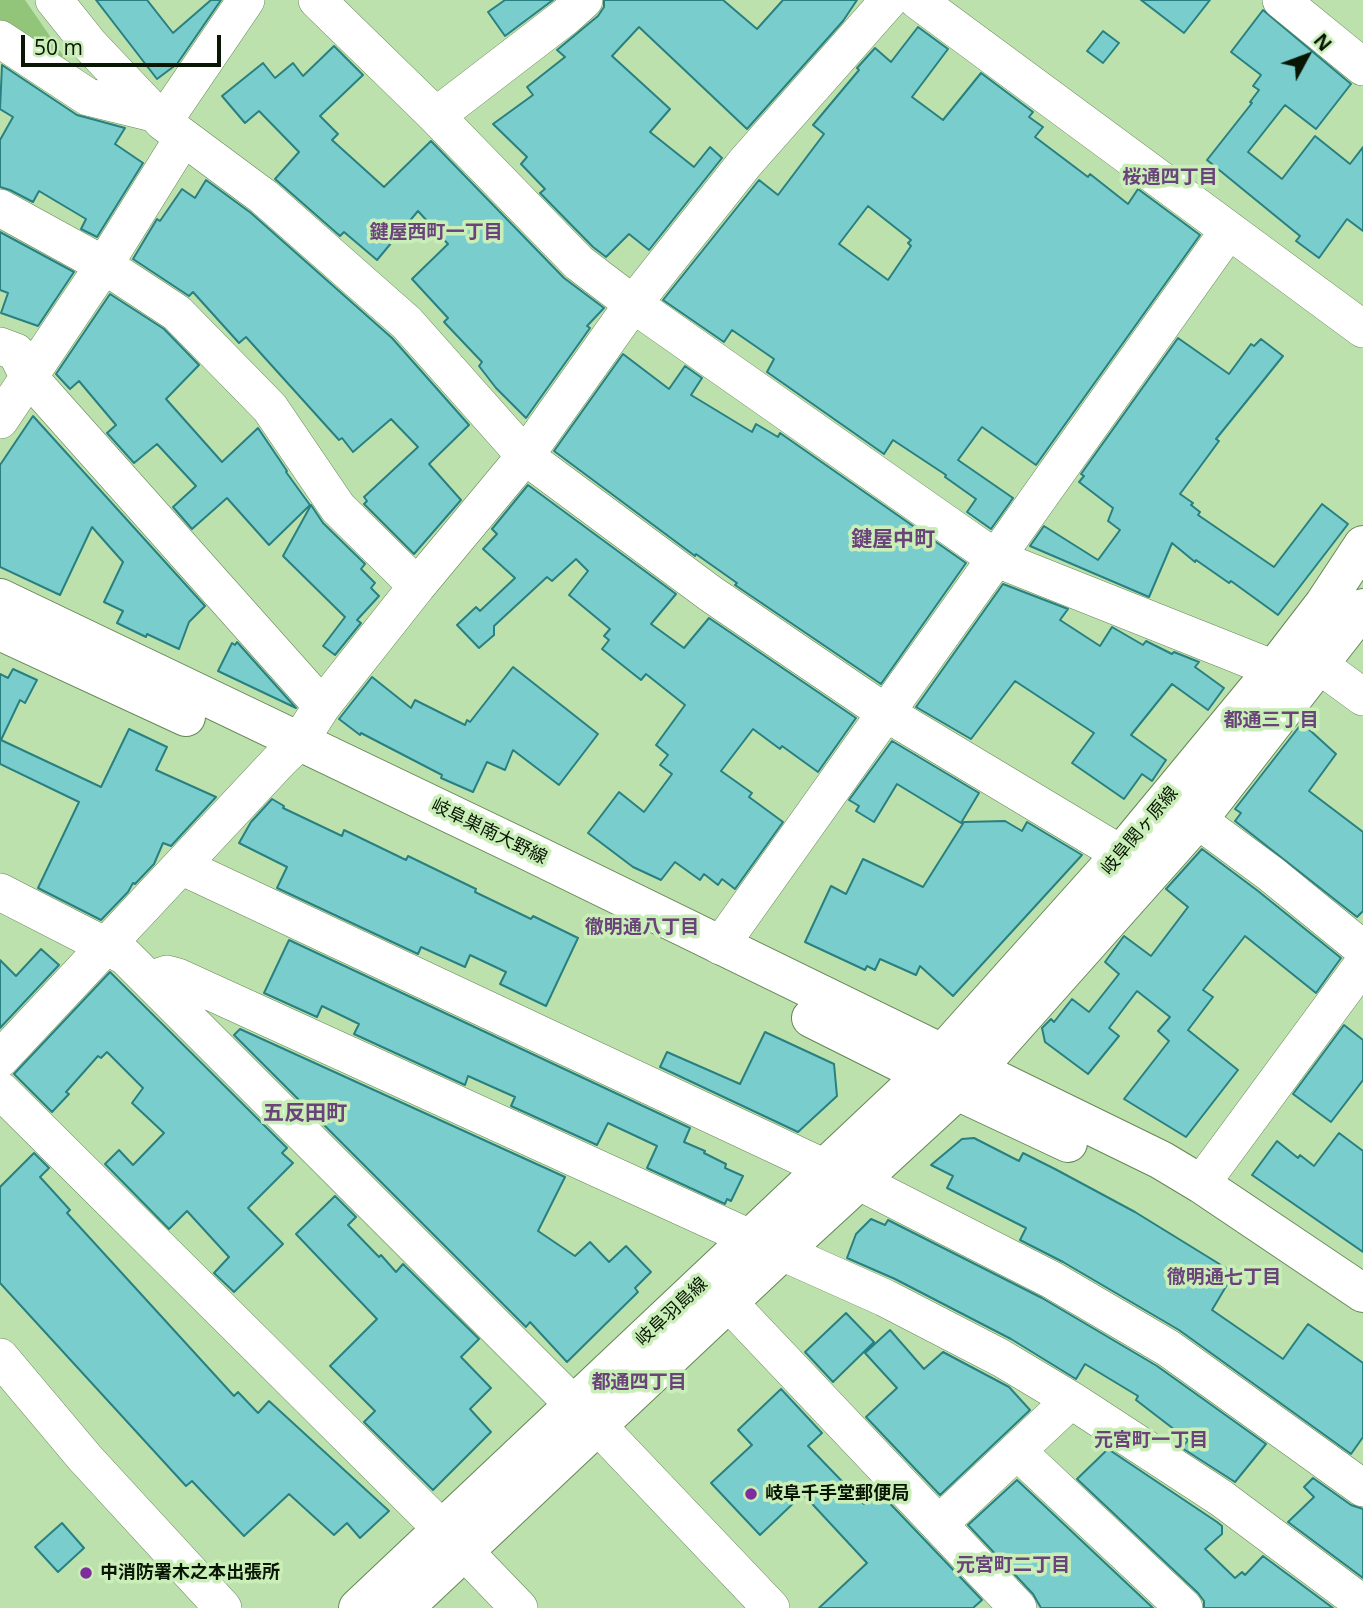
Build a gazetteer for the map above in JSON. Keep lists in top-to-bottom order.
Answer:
{
  "streets": {
    "main road": ["岐阜関ヶ原線", "岐阜巣南大野線", "岐阜羽島線"]
  },
  "crossings": [
    ["岐阜関ヶ原線", "岐阜巣南大野線"],
    ["岐阜関ヶ原線", "岐阜羽島線"],
    ["岐阜巣南大野線", "岐阜羽島線"]
  ],
  "districts": [
    "桜通四丁目",
    "鍵屋西町一丁目",
    "鍵屋中町",
    "都通三丁目",
    "徹明通八丁目",
    "五反田町",
    "徹明通七丁目",
    "都通四丁目",
    "元宮町一丁目",
    "元宮町二丁目"
  ],
  "places": ["岐阜千手堂郵便局", "中消防署木之本出張所"],
  "scale_bar": "50 m",
  "north": "top right"
}
